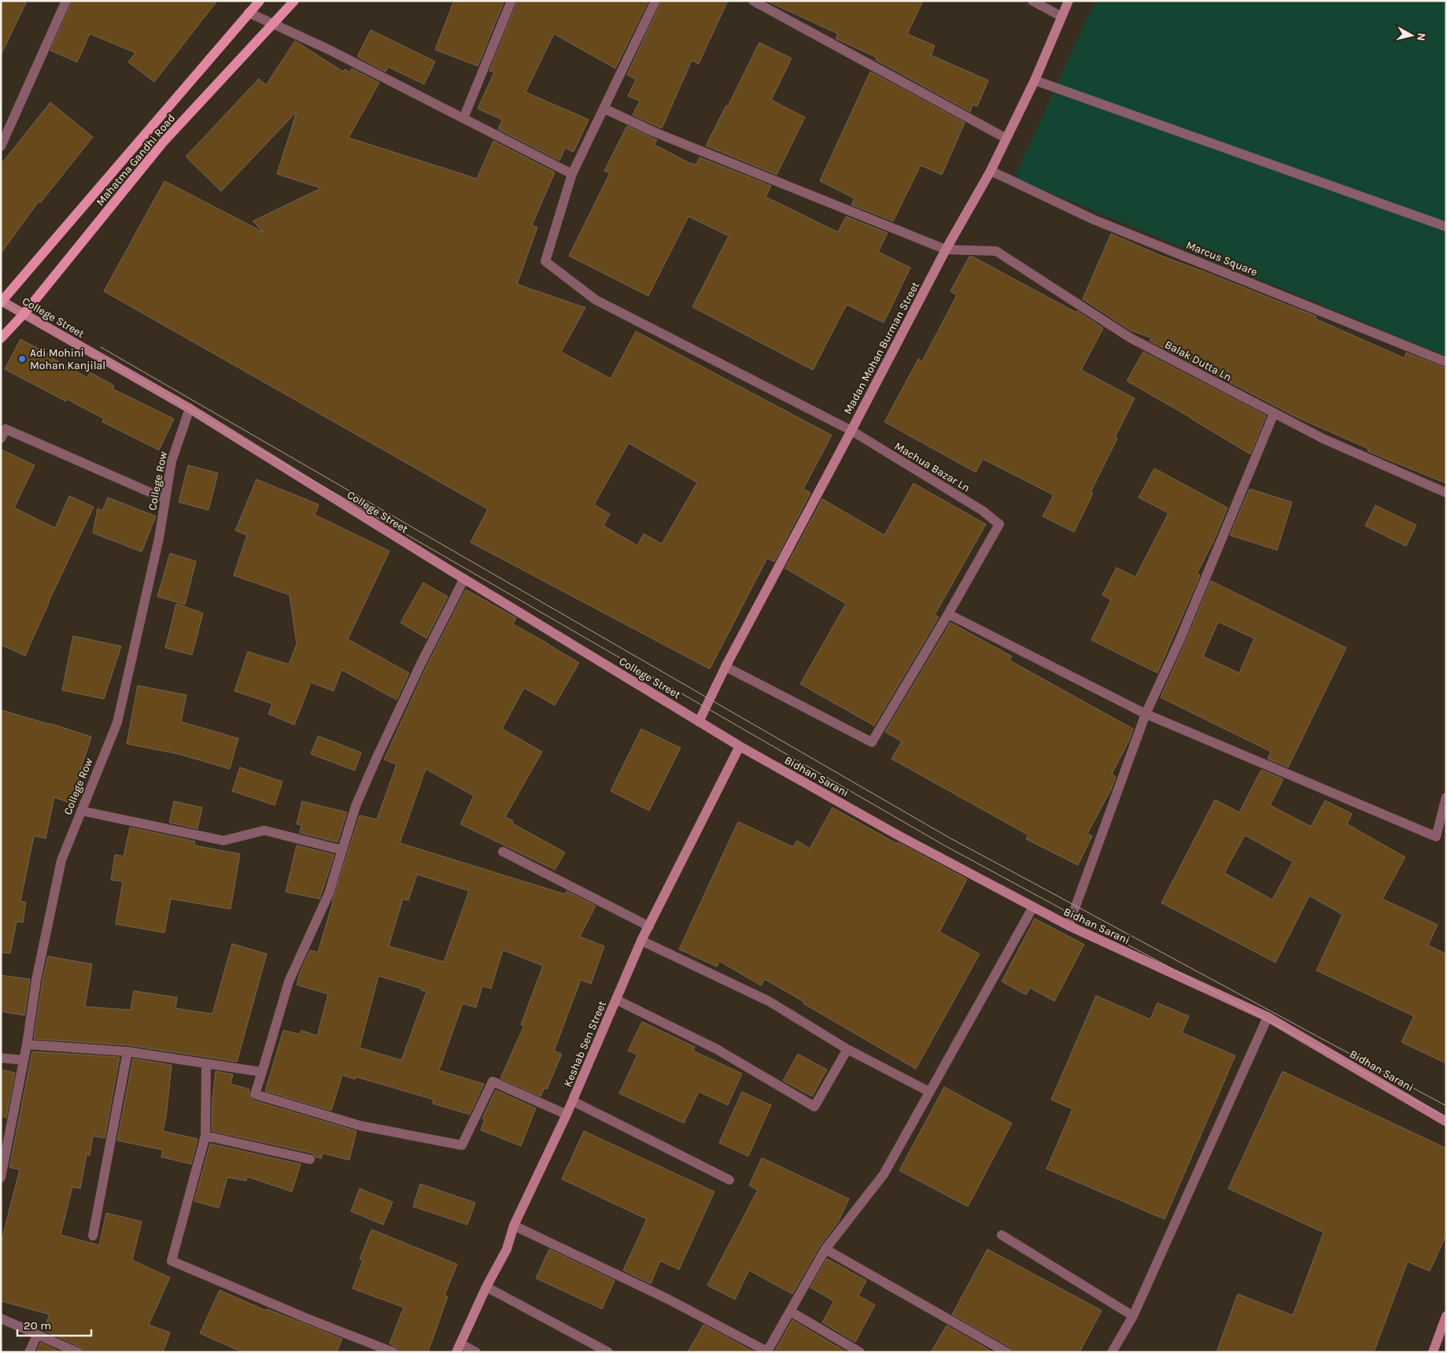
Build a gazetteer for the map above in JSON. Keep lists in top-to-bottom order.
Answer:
{
  "streets": {
    "main road": [
      "Mahatma Gandhi Road",
      "College Street",
      "Madan Mohan Burman Street",
      "Bidhan Sarani",
      "Keshab Sen Street"
    ],
    "street": [
      "Marcus Square",
      "Balak Dutta Ln",
      "Machua Bazar Ln",
      "College Row"
    ]
  },
  "crossings": [
    ["Mahatma Gandhi Road", "College Street"],
    ["Marcus Square", "Madan Mohan Burman Street"],
    ["College Street", "Madan Mohan Burman Street"],
    ["College Street", "College Row"],
    ["College Street", "Bidhan Sarani"],
    ["College Street", "Keshab Sen Street"],
    ["Madan Mohan Burman Street", "Balak Dutta Ln"],
    ["Madan Mohan Burman Street", "Machua Bazar Ln"],
    ["Bidhan Sarani", "Keshab Sen Street"]
  ],
  "places": ["Adi Mohini Mohan Kanjilal"],
  "scale_bar": "20 m",
  "north": "right"
}
